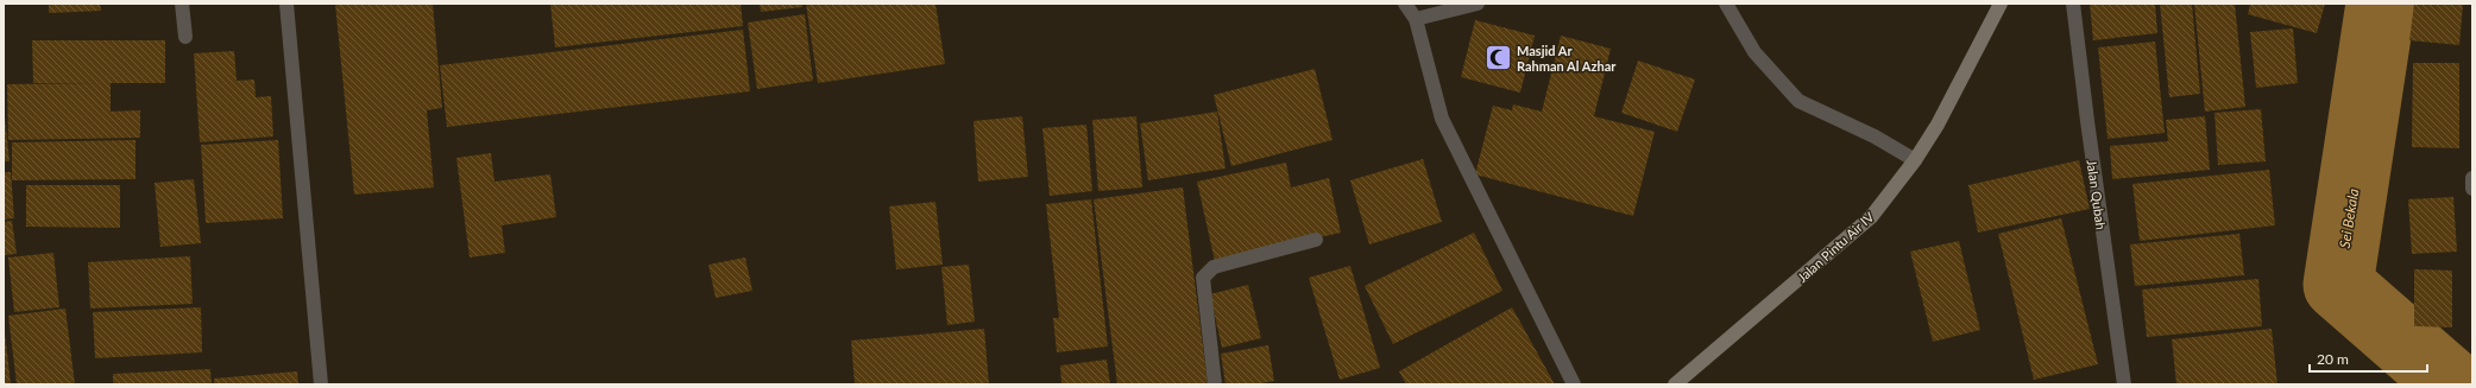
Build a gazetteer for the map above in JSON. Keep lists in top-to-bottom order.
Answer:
{
  "streets": {
    "main road": ["Jalan Pintu Air IV"],
    "street": ["Jalan Qubah"]
  },
  "water": ["Sei Bekala"],
  "places": {
    "mosque": ["Masjid Ar Rahman Al Azhar"]
  },
  "scale_bar": "20 m"
}
